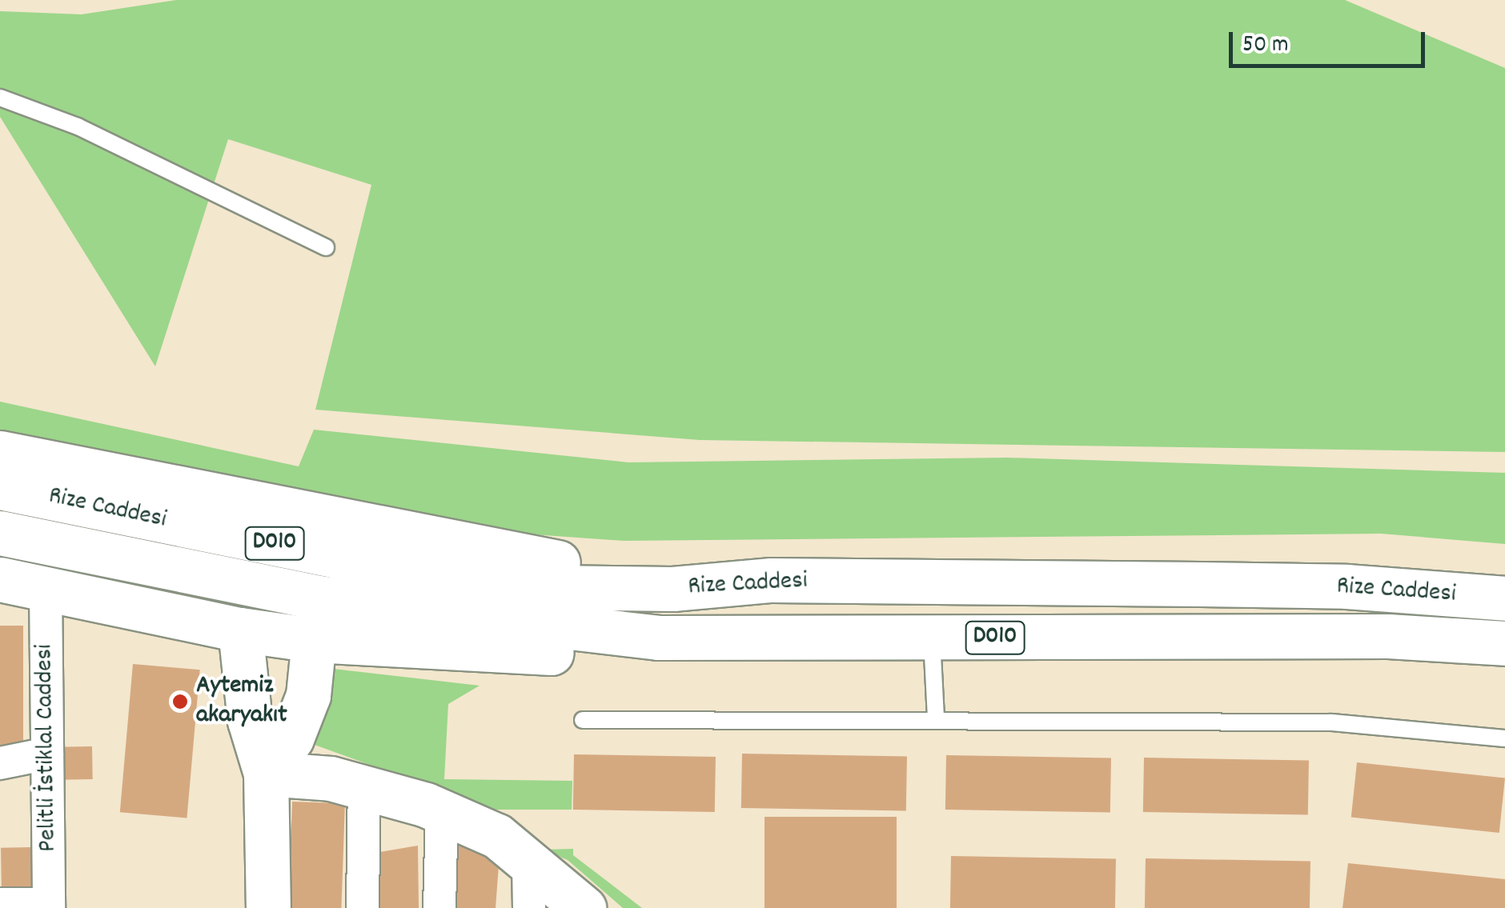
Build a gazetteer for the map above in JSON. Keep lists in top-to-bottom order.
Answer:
{
  "streets": {
    "main road": ["Rize Caddesi", "D010"],
    "street": ["Pelitli İstiklal Caddesi"]
  },
  "places": ["Aytemiz akaryakıt"],
  "scale_bar": "50 m"
}
